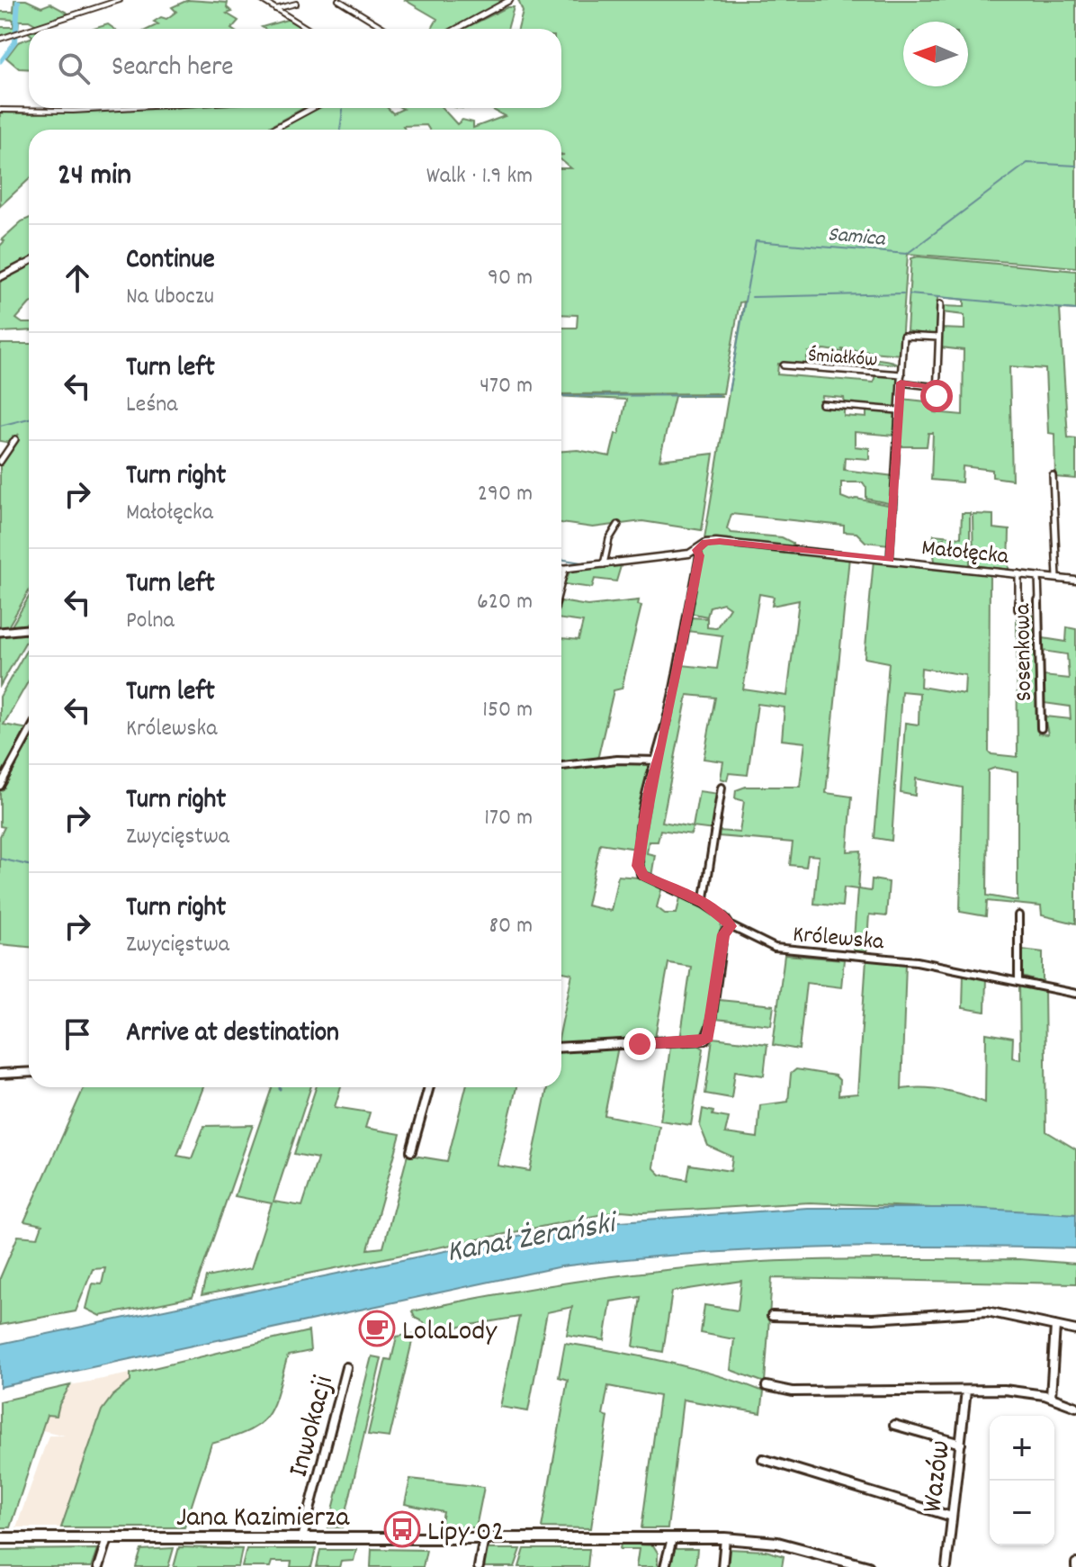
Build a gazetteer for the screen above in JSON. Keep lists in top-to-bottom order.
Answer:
{
  "streets": {
    "main road": ["Jana Kazimierza"],
    "street": [
      "Śmiałków",
      "Małołęcka",
      "Sosenkowa",
      "Królewska",
      "Inwokacji",
      "Wazów"
    ]
  },
  "crossings": [
    ["Małołęcka", "Sosenkowa"],
    ["Inwokacji", "Jana Kazimierza"]
  ],
  "water": ["Samica", "Kanał Żerański"],
  "places": {
    "cafe": ["LolaLody"],
    "bus stop": ["Lipy 02"]
  },
  "north": "left",
  "page": {
    "search": "Search here",
    "heading": ["24 min", "Walk · 1.9 km"],
    "list": [
      ["Continue", "Na Uboczu", "90 m"],
      ["Turn left", "Leśna", "470 m"],
      ["Turn right", "Małołęcka", "290 m"],
      ["Turn left", "Polna", "620 m"],
      ["Turn left", "Królewska", "150 m"],
      ["Turn right", "Zwycięstwa", "170 m"],
      ["Turn right", "Zwycięstwa", "80 m"],
      "Arrive at destination"
    ],
    "map_buttons": ["+", "−"]
  }
}
